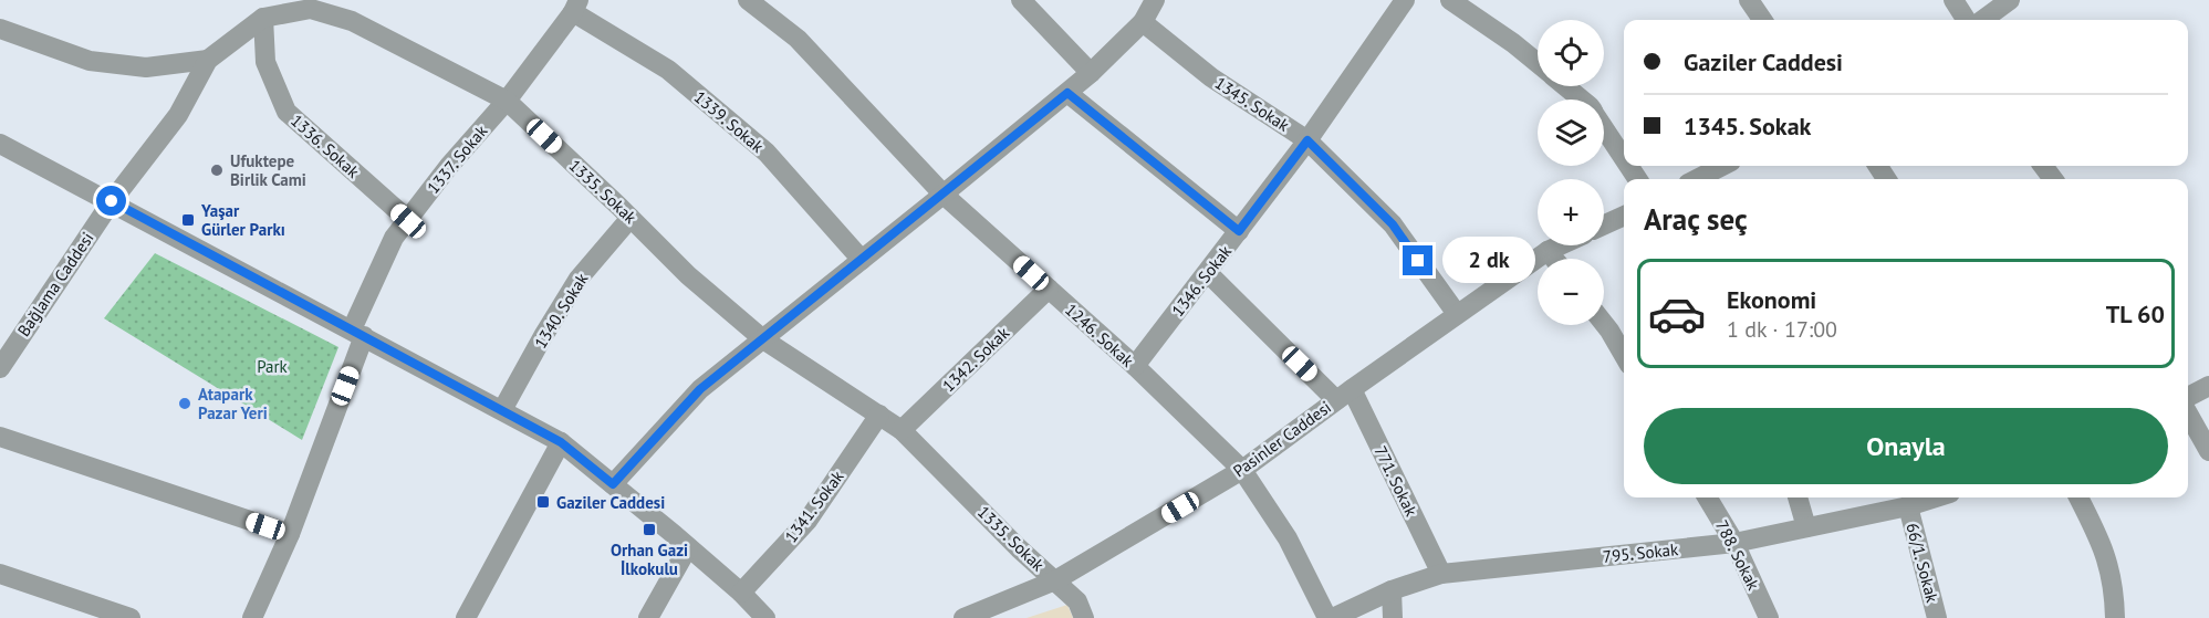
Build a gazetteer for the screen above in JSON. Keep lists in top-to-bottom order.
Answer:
{
  "streets": {
    "street": [
      "1345. Sokak",
      "1339. Sokak",
      "1336. Sokak",
      "1337. Sokak",
      "1335. Sokak",
      "1346. Sokak",
      "Bağlama Caddesi",
      "1340. Sokak",
      "1246. Sokak",
      "1342. Sokak",
      "Pasinler Caddesi",
      "771. Sokak",
      "1341. Sokak",
      "795. Sokak",
      "788. Sokak",
      "66/1. Sokak"
    ]
  },
  "crossings": [
    ["1345. Sokak", "1346. Sokak"],
    ["1345. Sokak", "Pasinler Caddesi"],
    ["1339. Sokak", "1337. Sokak"],
    ["1336. Sokak", "1337. Sokak"],
    ["1336. Sokak", "1335. Sokak"],
    ["1337. Sokak", "1335. Sokak"],
    ["1335. Sokak", "Bağlama Caddesi"],
    ["1335. Sokak", "1340. Sokak"],
    ["1335. Sokak", "1342. Sokak"],
    ["1335. Sokak", "Pasinler Caddesi"],
    ["1335. Sokak", "1341. Sokak"],
    ["1346. Sokak", "1246. Sokak"],
    ["1346. Sokak", "771. Sokak"],
    ["1246. Sokak", "1342. Sokak"],
    ["1246. Sokak", "Pasinler Caddesi"],
    ["Pasinler Caddesi", "771. Sokak"],
    ["771. Sokak", "795. Sokak"],
    ["795. Sokak", "788. Sokak"],
    ["795. Sokak", "66/1. Sokak"]
  ],
  "parks": ["Park"],
  "places": {
    "other": ["Ufuktepe Birlik Cami", "Atapark Pazar Yeri"],
    "transit": ["Yaşar Gürler Parkı", "Gaziler Caddesi", "Orhan Gazi İlkokulu"]
  },
  "page": {
    "map_buttons": ["+", "−"],
    "banner": ["Gaziler Caddesi", "1345. Sokak"],
    "heading": "Araç seç",
    "bubble": "2 dk",
    "list": [
      {
        "name": "Ekonomi",
        "note": "1 dk · 17:00",
        "value": "TL 60"
      }
    ],
    "buttons": "Onayla"
  }
}
